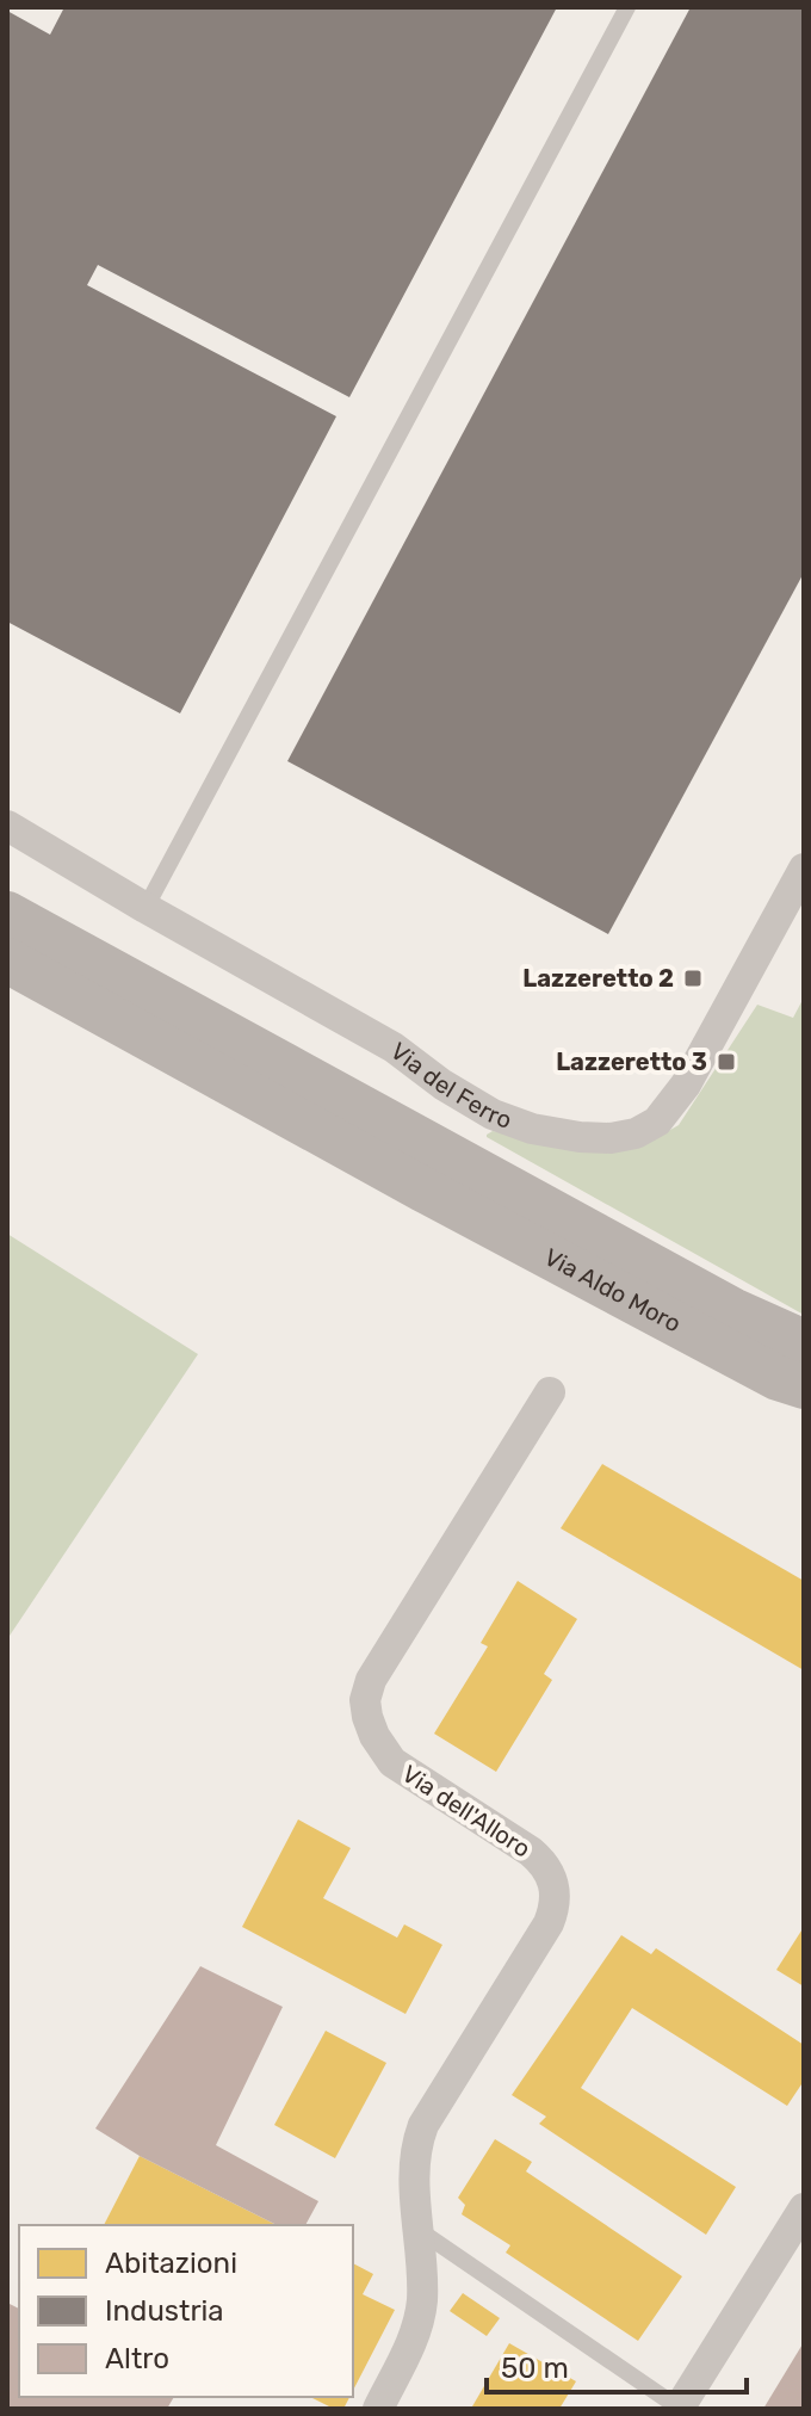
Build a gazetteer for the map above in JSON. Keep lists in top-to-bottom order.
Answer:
{
  "streets": {
    "main road": ["Via Aldo Moro"],
    "street": ["Via del Ferro", "Via dell'Alloro"]
  },
  "places": {
    "transit": ["Lazzeretto 2", "Lazzeretto 3"]
  },
  "legend": ["Abitazioni", "Industria", "Altro"],
  "scale_bar": "50 m"
}
